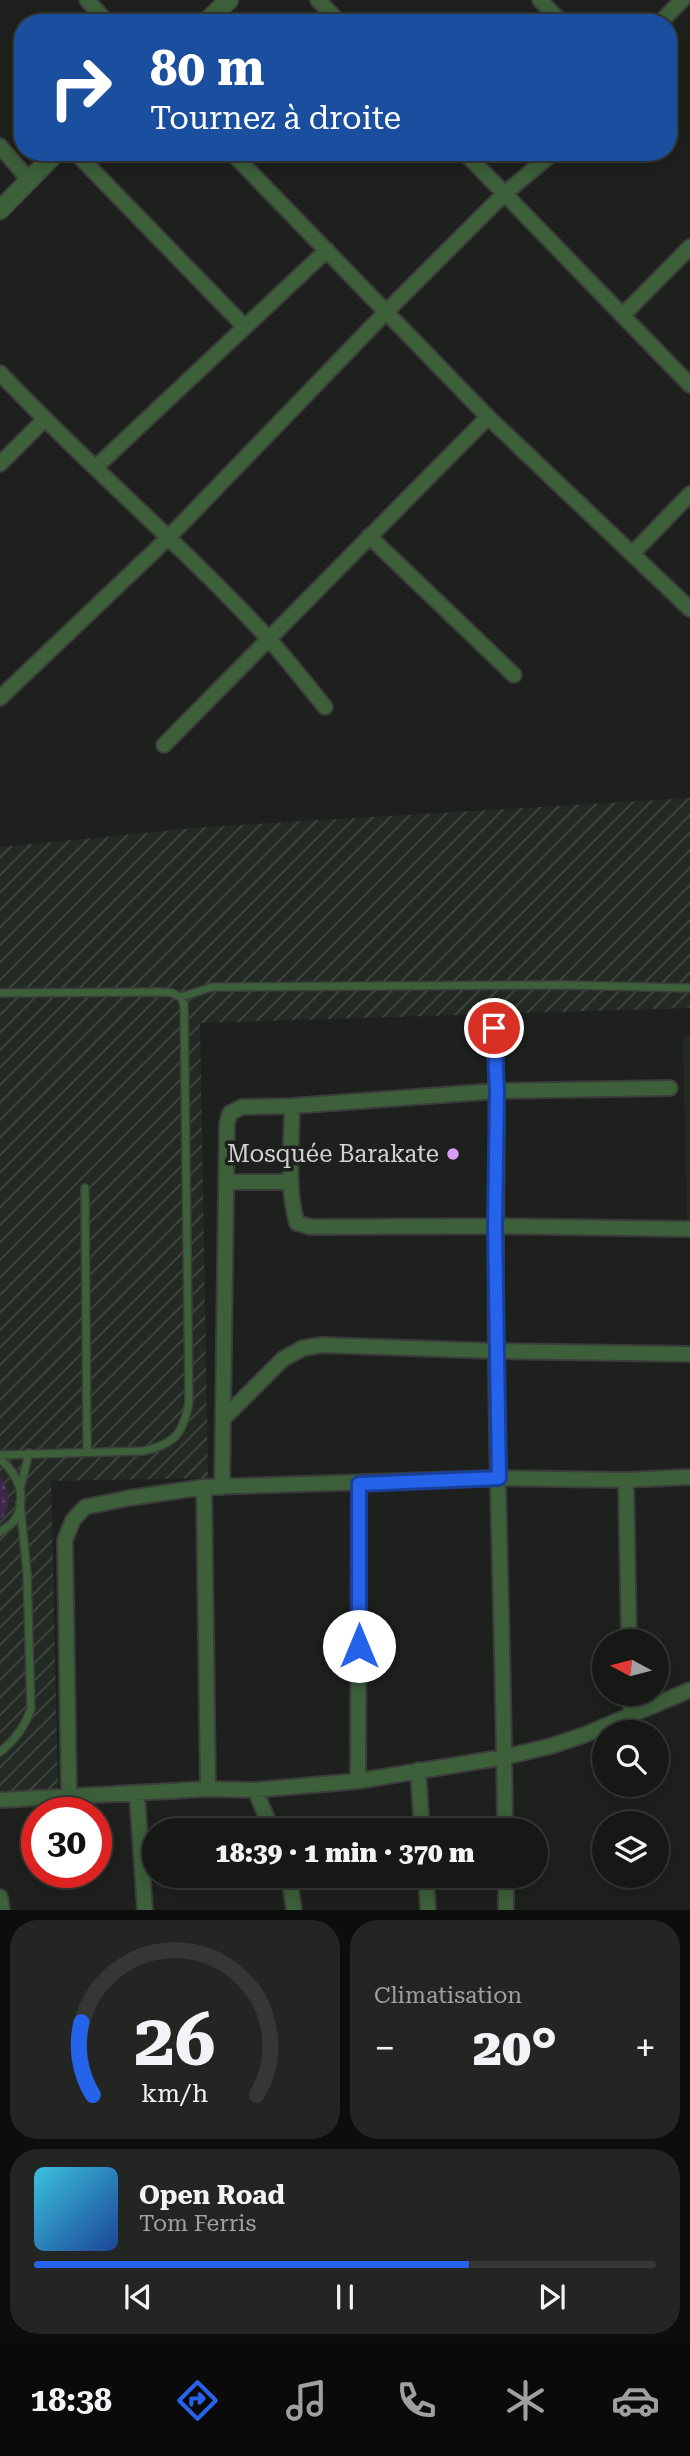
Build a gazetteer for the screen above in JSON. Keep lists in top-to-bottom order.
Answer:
{
  "places": ["Mosquée Barakate"],
  "north": "left",
  "page": {
    "turn": ["80 m", "Tournez à droite"],
    "limit": "30",
    "trip": "18:39 · 1 min · 370 m",
    "tile": "Climatisation",
    "heat": ["−", "20°", "+"],
    "song": ["Open Road", "Tom Ferris"],
    "tabs": "18:38",
    "gauge": ["26", "km/h"]
  }
}
